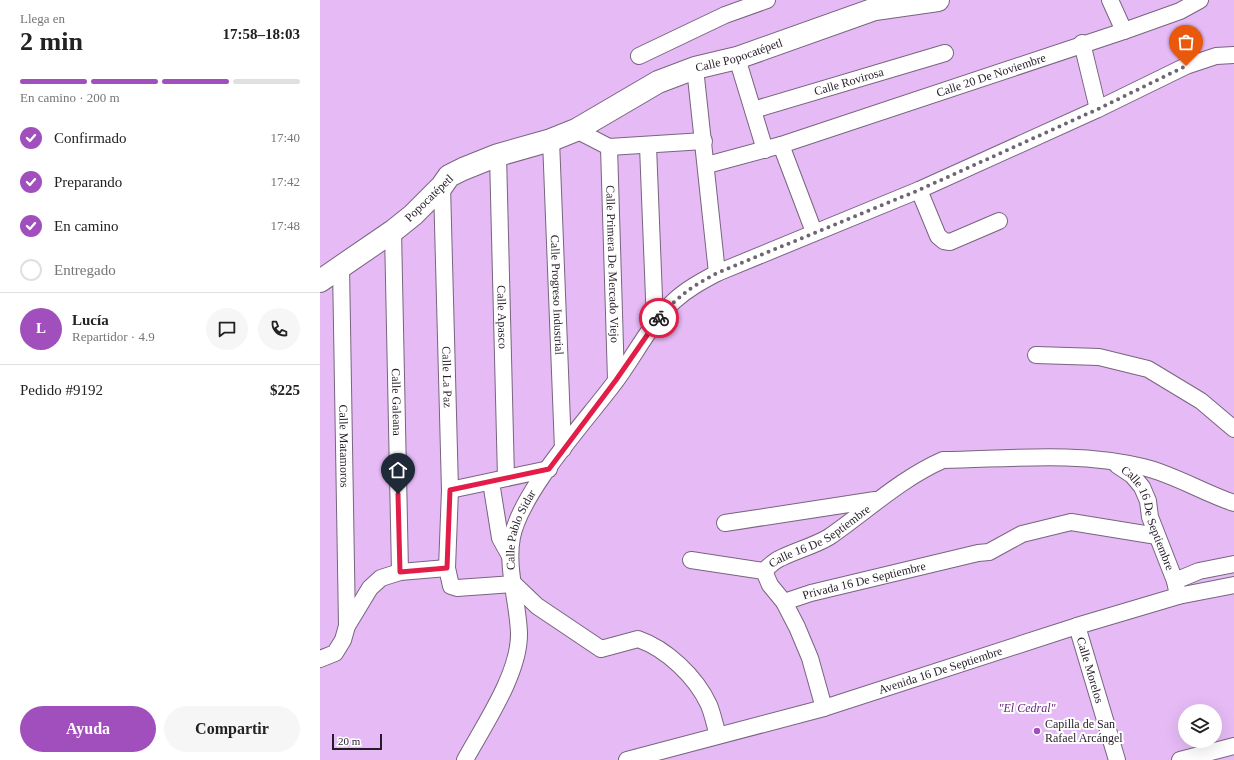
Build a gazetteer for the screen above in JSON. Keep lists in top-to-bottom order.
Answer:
{
  "streets": {
    "street": [
      "Calle Popocatépetl",
      "Calle 20 De Noviembre",
      "Calle Rovirosa",
      "Popocatépetl",
      "Calle Primera De Mercado Viejo",
      "Calle Progreso Industrial",
      "Calle Apasco",
      "Calle La Paz",
      "Calle Galeana",
      "Calle Matamoros",
      "Calle 16 De Septiembre",
      "Calle Pablo Sidar",
      "Privada 16 De Septiembre",
      "Calle Morelos",
      "Avenida 16 De Septiembre"
    ]
  },
  "crossings": [
    ["Calle Popocatépetl", "Popocatépetl"],
    ["Calle Popocatépetl", "Calle Progreso Industrial"],
    ["Popocatépetl", "Calle Progreso Industrial"],
    ["Popocatépetl", "Calle Apasco"],
    ["Popocatépetl", "Calle La Paz"],
    ["Popocatépetl", "Calle Galeana"],
    ["Popocatépetl", "Calle Matamoros"],
    ["Calle Primera De Mercado Viejo", "Calle Pablo Sidar"],
    ["Calle Progreso Industrial", "Calle Pablo Sidar"],
    ["Calle Apasco", "Calle Pablo Sidar"],
    ["Calle La Paz", "Calle Pablo Sidar"],
    ["Calle 16 De Septiembre", "Privada 16 De Septiembre"],
    ["Calle 16 De Septiembre", "Avenida 16 De Septiembre"],
    ["Calle Morelos", "Avenida 16 De Septiembre"]
  ],
  "parks": ["\"El Cedral\""],
  "places": ["Capilla de San Rafael Arcángel"],
  "scale_bar": "20 m",
  "page": {
    "heading": ["2 min", "Llega en", "17:58–18:03"],
    "panel": [
      "Lucía",
      "Repartidor · 4.9",
      "Pedido #9192",
      "$225"
    ],
    "bar": "En camino · 200 m",
    "list": [
      ["Confirmado", "17:40"],
      ["Preparando", "17:42"],
      ["En camino", "17:48"],
      "Entregado"
    ],
    "round": "L",
    "buttons": ["Ayuda", "Compartir"],
    "scale": "20 m"
  }
}
